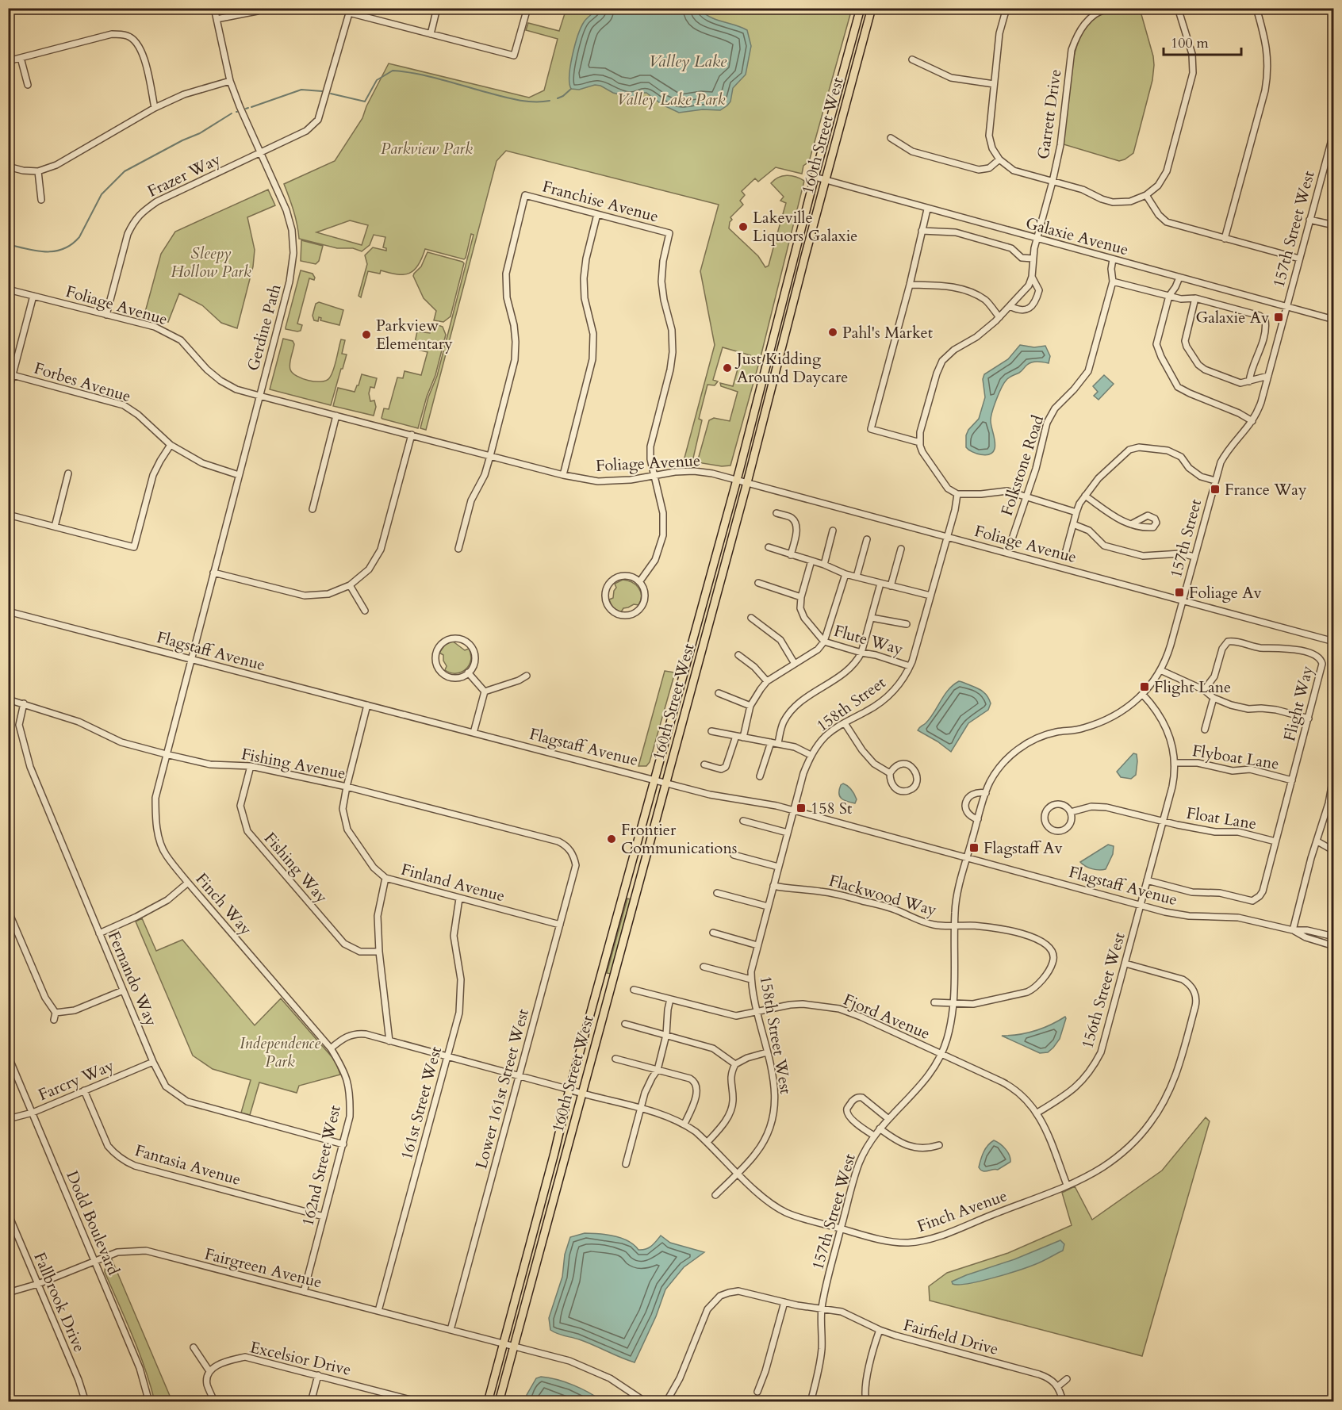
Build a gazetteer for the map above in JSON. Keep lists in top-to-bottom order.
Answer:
{
  "streets": {
    "main road": ["160th Street West"],
    "street": [
      "Garrett Drive",
      "Frazer Way",
      "Franchise Avenue",
      "157th Street West",
      "Galaxie Avenue",
      "Foliage Avenue",
      "Gerdine Path",
      "Forbes Avenue",
      "Folkstone Road",
      "157th Street",
      "Flute Way",
      "Flagstaff Avenue",
      "Flight Way",
      "158th Street",
      "Flyboat Lane",
      "Fishing Avenue",
      "Float Lane",
      "Fishing Way",
      "Finland Avenue",
      "Flackwood Way",
      "Finch Way",
      "Fernando Way",
      "156th Street West",
      "Fjord Avenue",
      "158th Street West",
      "Farcry Way",
      "Lower 161st Street West",
      "161st Street West",
      "Fantasia Avenue",
      "162nd Street West",
      "Finch Avenue",
      "Dodd Boulevard",
      "Fairgreen Avenue",
      "Fallbrook Drive",
      "Fairfield Drive",
      "Excelsior Drive"
    ]
  },
  "crossings": [
    ["Garrett Drive", "Galaxie Avenue"],
    ["160th Street West", "Galaxie Avenue"],
    ["160th Street West", "Foliage Avenue"],
    ["160th Street West", "Flagstaff Avenue"],
    ["160th Street West", "Finch Avenue"],
    ["160th Street West", "Fairgreen Avenue"],
    ["Frazer Way", "Foliage Avenue"],
    ["Frazer Way", "Gerdine Path"],
    ["Franchise Avenue", "Foliage Avenue"],
    ["157th Street West", "Galaxie Avenue"],
    ["157th Street West", "157th Street"],
    ["157th Street West", "Flagstaff Avenue"],
    ["157th Street West", "Flackwood Way"],
    ["157th Street West", "Fjord Avenue"],
    ["157th Street West", "Finch Avenue"],
    ["157th Street West", "Fairfield Drive"],
    ["Galaxie Avenue", "Folkstone Road"],
    ["Galaxie Avenue", "157th Street"],
    ["Foliage Avenue", "Gerdine Path"],
    ["Foliage Avenue", "Folkstone Road"],
    ["Foliage Avenue", "157th Street"],
    ["Foliage Avenue", "158th Street"],
    ["Gerdine Path", "Forbes Avenue"],
    ["Gerdine Path", "Flagstaff Avenue"],
    ["Gerdine Path", "Finch Way"],
    ["157th Street", "Flagstaff Avenue"],
    ["Flute Way", "158th Street"],
    ["Flagstaff Avenue", "158th Street"],
    ["Flagstaff Avenue", "Finland Avenue"],
    ["Flagstaff Avenue", "Finch Way"],
    ["Flagstaff Avenue", "156th Street West"],
    ["Flagstaff Avenue", "158th Street West"],
    ["Flight Way", "Flyboat Lane"],
    ["Flight Way", "Float Lane"],
    ["158th Street", "158th Street West"],
    ["Fishing Avenue", "Fishing Way"],
    ["Fishing Avenue", "Finland Avenue"],
    ["Fishing Avenue", "Finch Way"],
    ["Fishing Avenue", "Fernando Way"],
    ["Fishing Avenue", "Lower 161st Street West"],
    ["Finland Avenue", "Lower 161st Street West"],
    ["Finland Avenue", "161st Street West"],
    ["Flackwood Way", "158th Street West"],
    ["Finch Way", "162nd Street West"],
    ["Finch Way", "Finch Avenue"],
    ["Fernando Way", "Farcry Way"],
    ["Fernando Way", "162nd Street West"],
    ["156th Street West", "Fjord Avenue"],
    ["156th Street West", "Finch Avenue"],
    ["Fjord Avenue", "158th Street West"],
    ["Fjord Avenue", "Finch Avenue"],
    ["158th Street West", "Finch Avenue"],
    ["Farcry Way", "Fantasia Avenue"],
    ["Farcry Way", "Dodd Boulevard"],
    ["Lower 161st Street West", "Finch Avenue"],
    ["Lower 161st Street West", "Fairgreen Avenue"],
    ["161st Street West", "Finch Avenue"],
    ["161st Street West", "Fairgreen Avenue"],
    ["Fantasia Avenue", "162nd Street West"],
    ["162nd Street West", "Finch Avenue"],
    ["162nd Street West", "Fairgreen Avenue"],
    ["Dodd Boulevard", "Fairgreen Avenue"],
    ["Fairgreen Avenue", "Fallbrook Drive"]
  ],
  "water": ["Valley Lake"],
  "parks": [
    "Valley Lake Park",
    "Parkview Park",
    "Sleepy Hollow Park",
    "Independence Park"
  ],
  "places": {
    "other": [
      "Lakeville Liquors Galaxie",
      "Pahl's Market",
      "Parkview Elementary",
      "Just Kidding Around Daycare",
      "Frontier Communications"
    ],
    "transit": [
      "Galaxie Av",
      "France Way",
      "Foliage Av",
      "Flight Lane",
      "158 St",
      "Flagstaff Av"
    ]
  },
  "scale_bar": "100 m"
}
